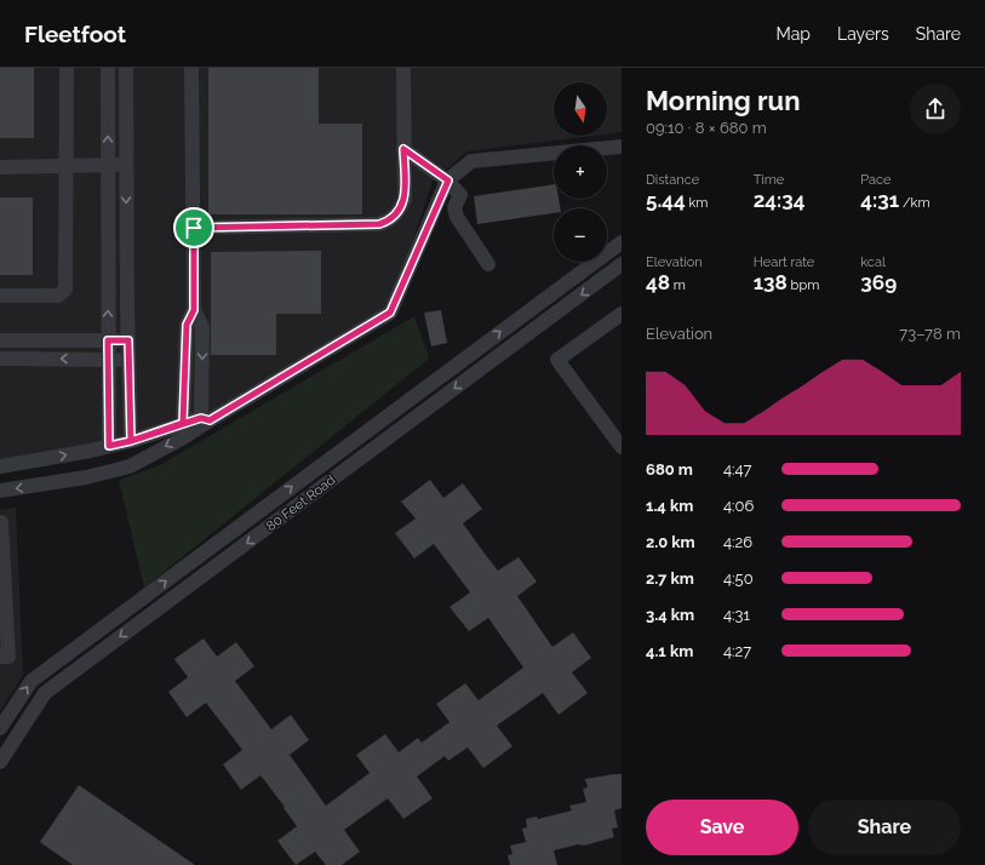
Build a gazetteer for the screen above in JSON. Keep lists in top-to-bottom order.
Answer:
{
  "streets": {
    "street": ["80 Feet Road"]
  },
  "north": "bottom",
  "page": {
    "header": "Fleetfoot",
    "nav": ["Map", "Layers", "Share"],
    "heading": ["Morning run", "09:10 · 8 × 680 m"],
    "map_buttons": ["+", "−"],
    "stats": [
      ["Distance", "5.44 km"],
      ["Time", "24:34"],
      ["Pace", "4:31 /km"],
      ["Elevation", "48 m"],
      ["Heart rate", "138 bpm"],
      ["kcal", "369"]
    ],
    "chart": ["Elevation", "73–78 m"],
    "list": [
      {
        "name": "680 m",
        "note": "4:47"
      },
      {
        "name": "1.4 km",
        "note": "4:06"
      },
      {
        "name": "2.0 km",
        "note": "4:26"
      },
      {
        "name": "2.7 km",
        "note": "4:50"
      },
      {
        "name": "3.4 km",
        "note": "4:31"
      },
      {
        "name": "4.1 km",
        "note": "4:27"
      }
    ],
    "buttons": ["Save", "Share"]
  }
}
